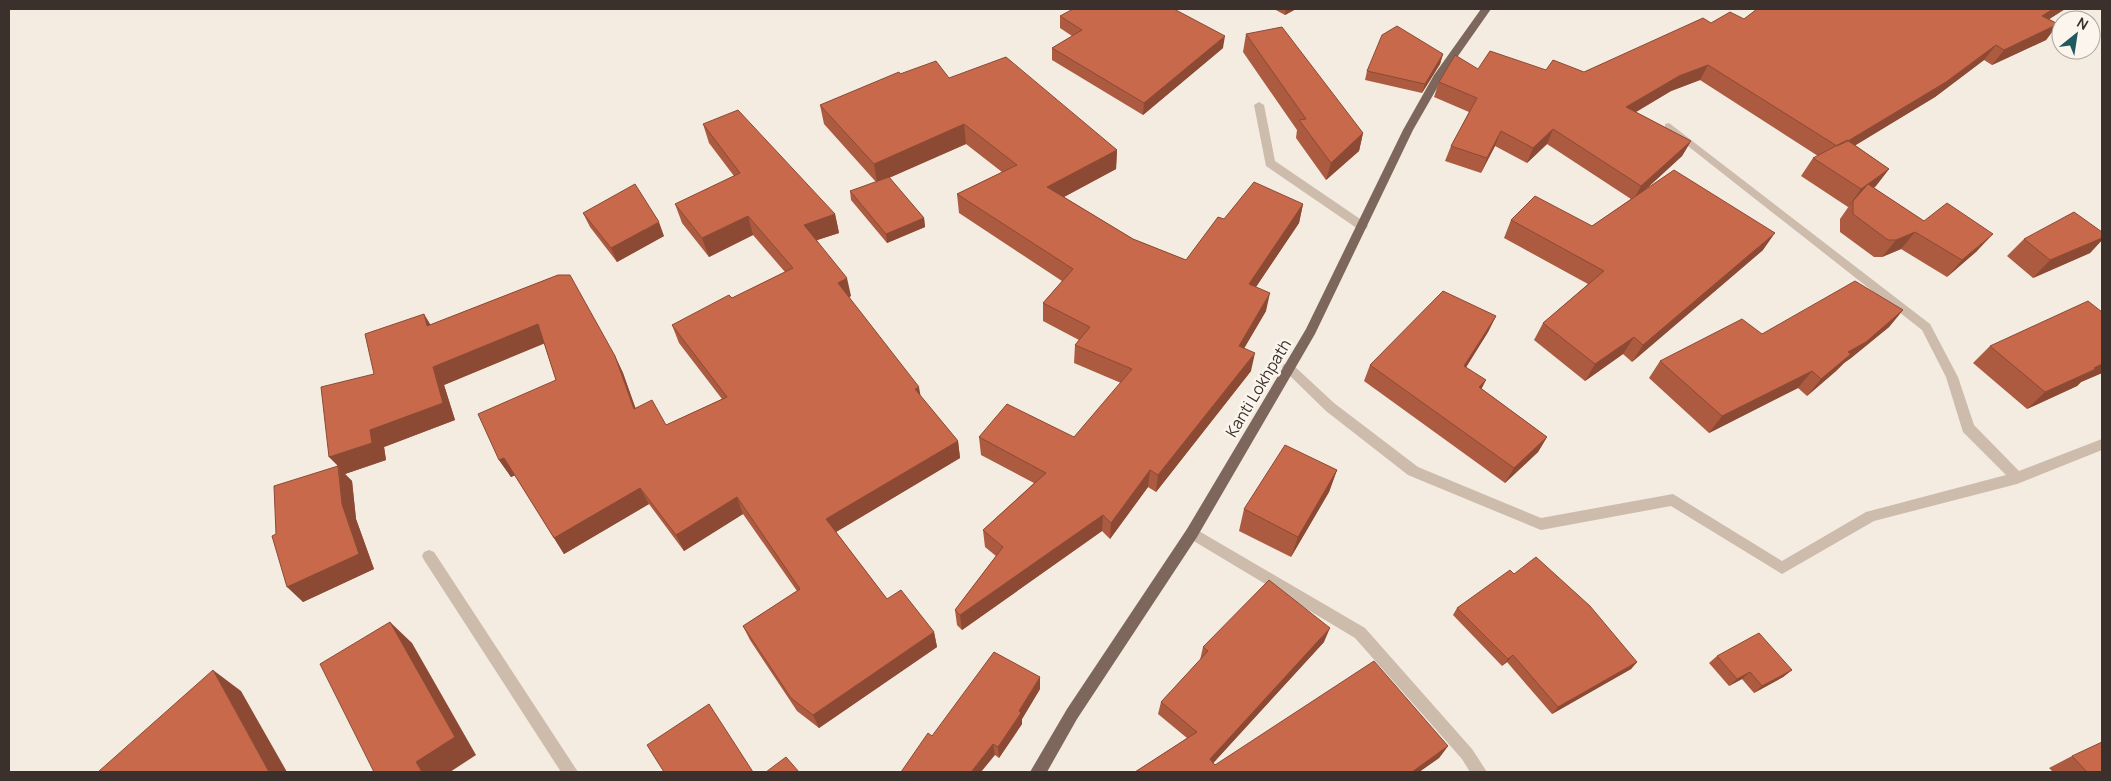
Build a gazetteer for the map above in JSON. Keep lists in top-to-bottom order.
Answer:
{
  "streets": {
    "main road": ["Kanti Lokhpath"]
  },
  "north": "top right"
}
